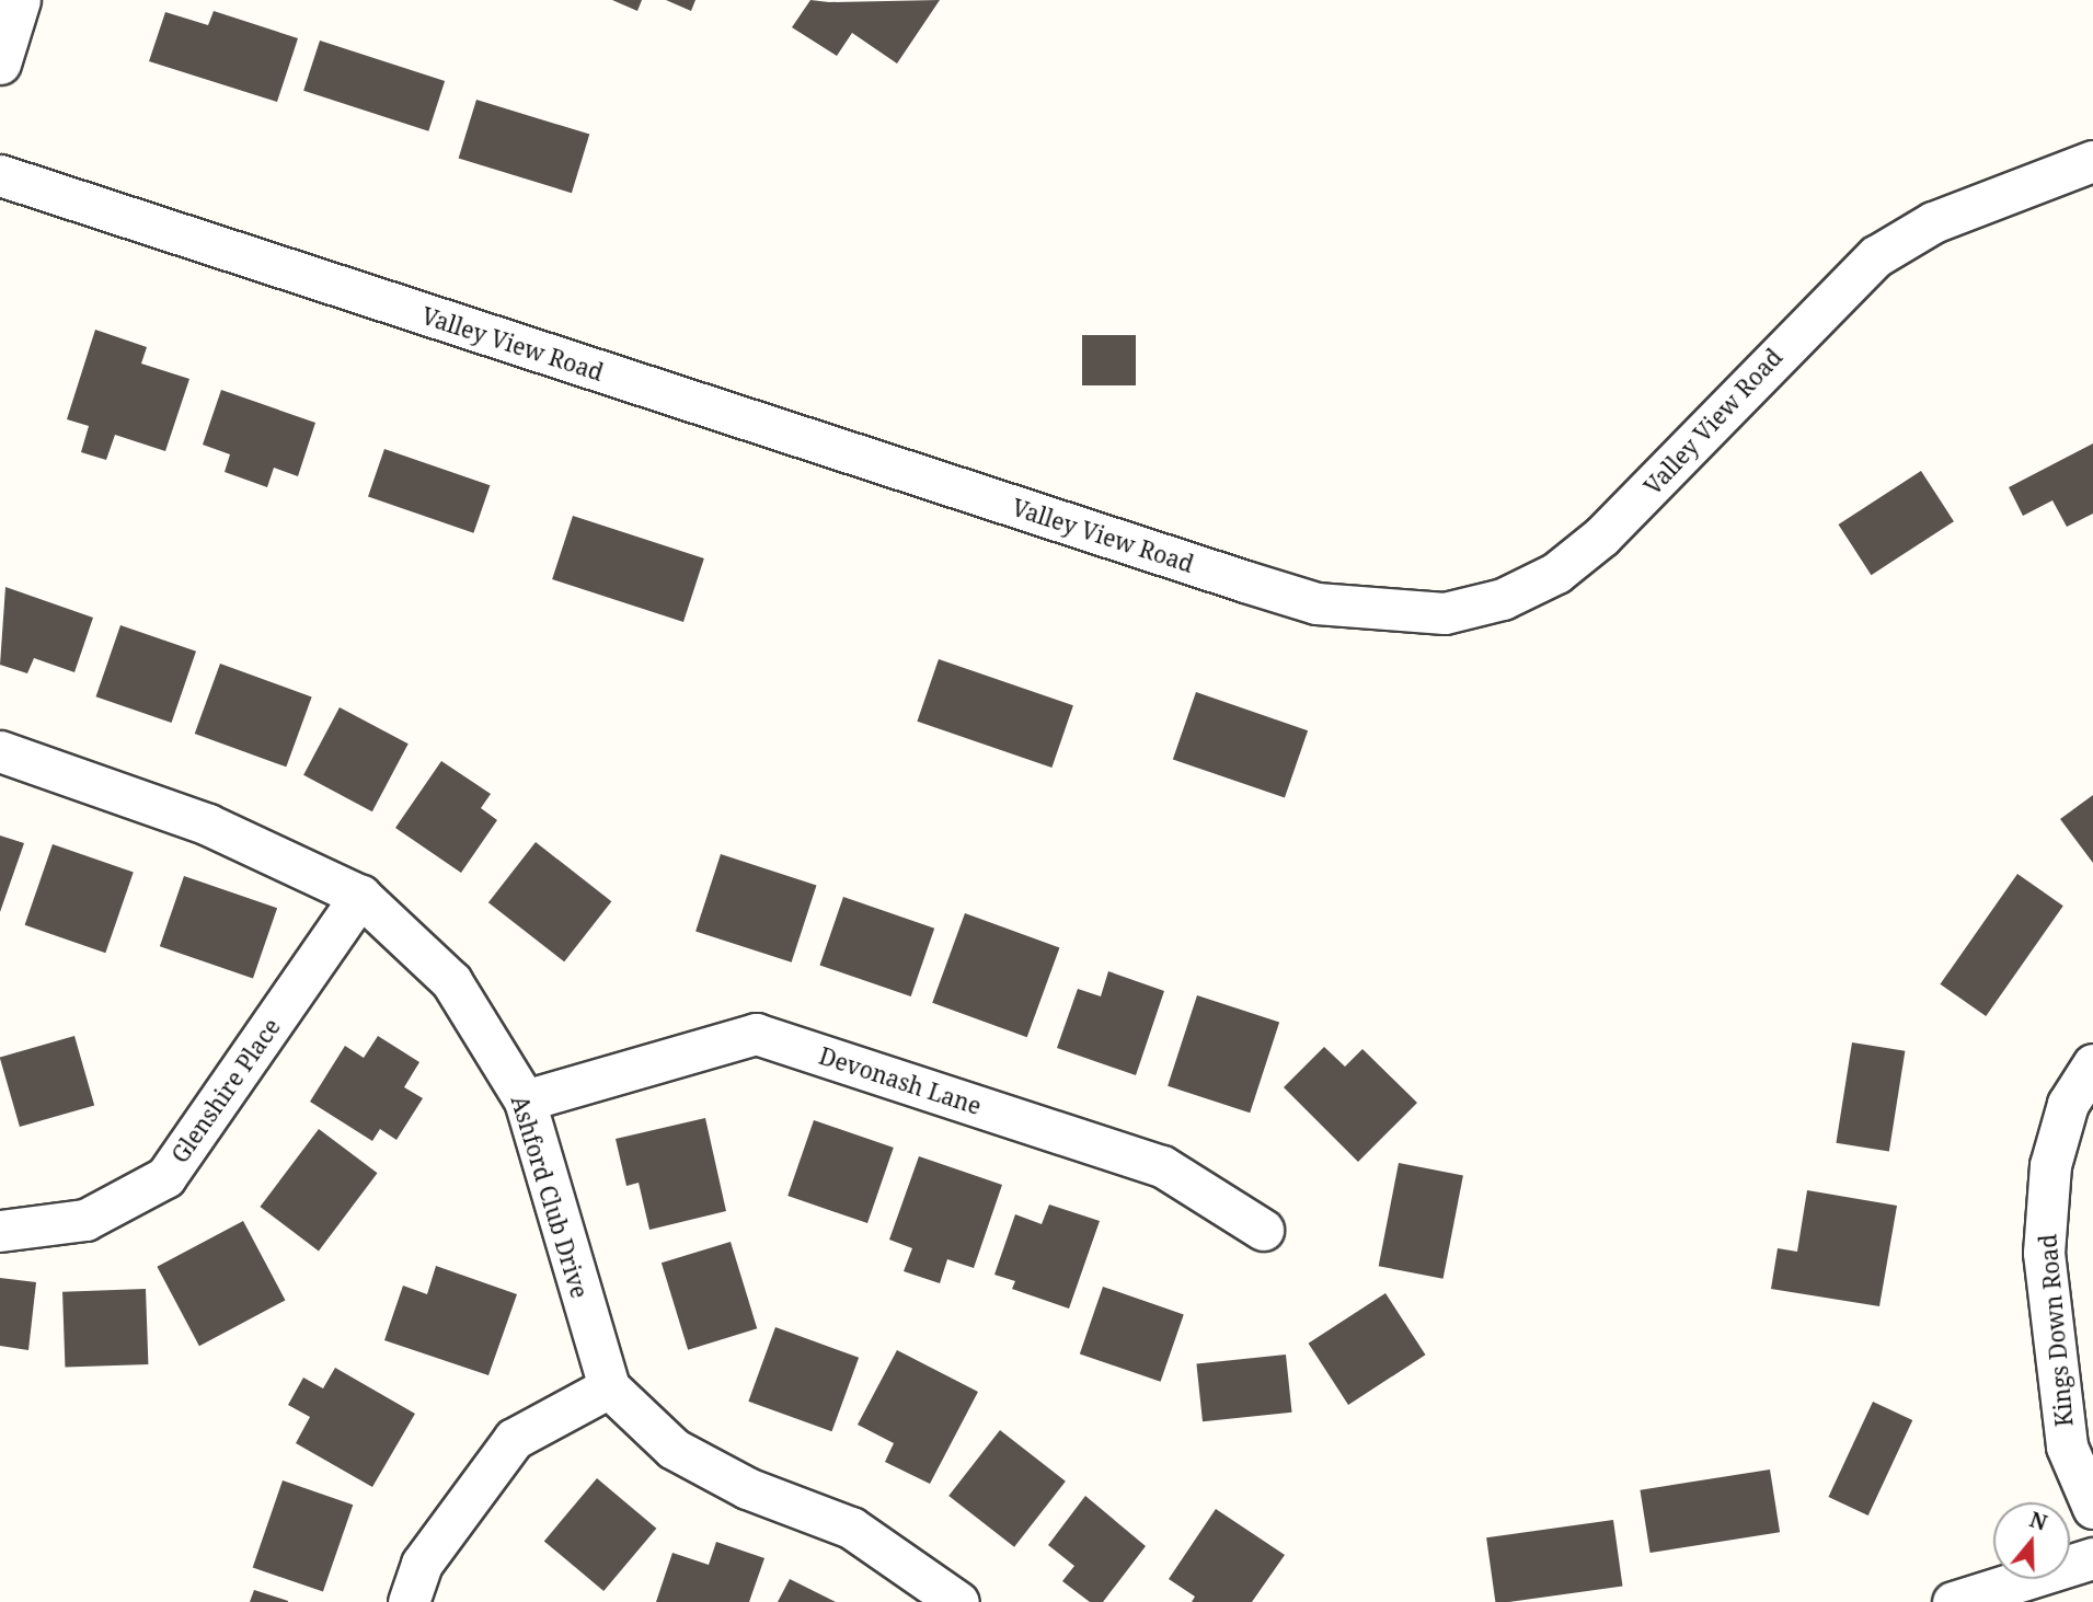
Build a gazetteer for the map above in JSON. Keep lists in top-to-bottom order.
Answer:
{
  "streets": {
    "street": [
      "Valley View Road",
      "Devonash Lane",
      "Glenshire Place",
      "Ashford Club Drive",
      "Kings Down Road"
    ]
  },
  "crossings": [
    ["Devonash Lane", "Ashford Club Drive"],
    ["Glenshire Place", "Ashford Club Drive"]
  ],
  "north": "top"
}
